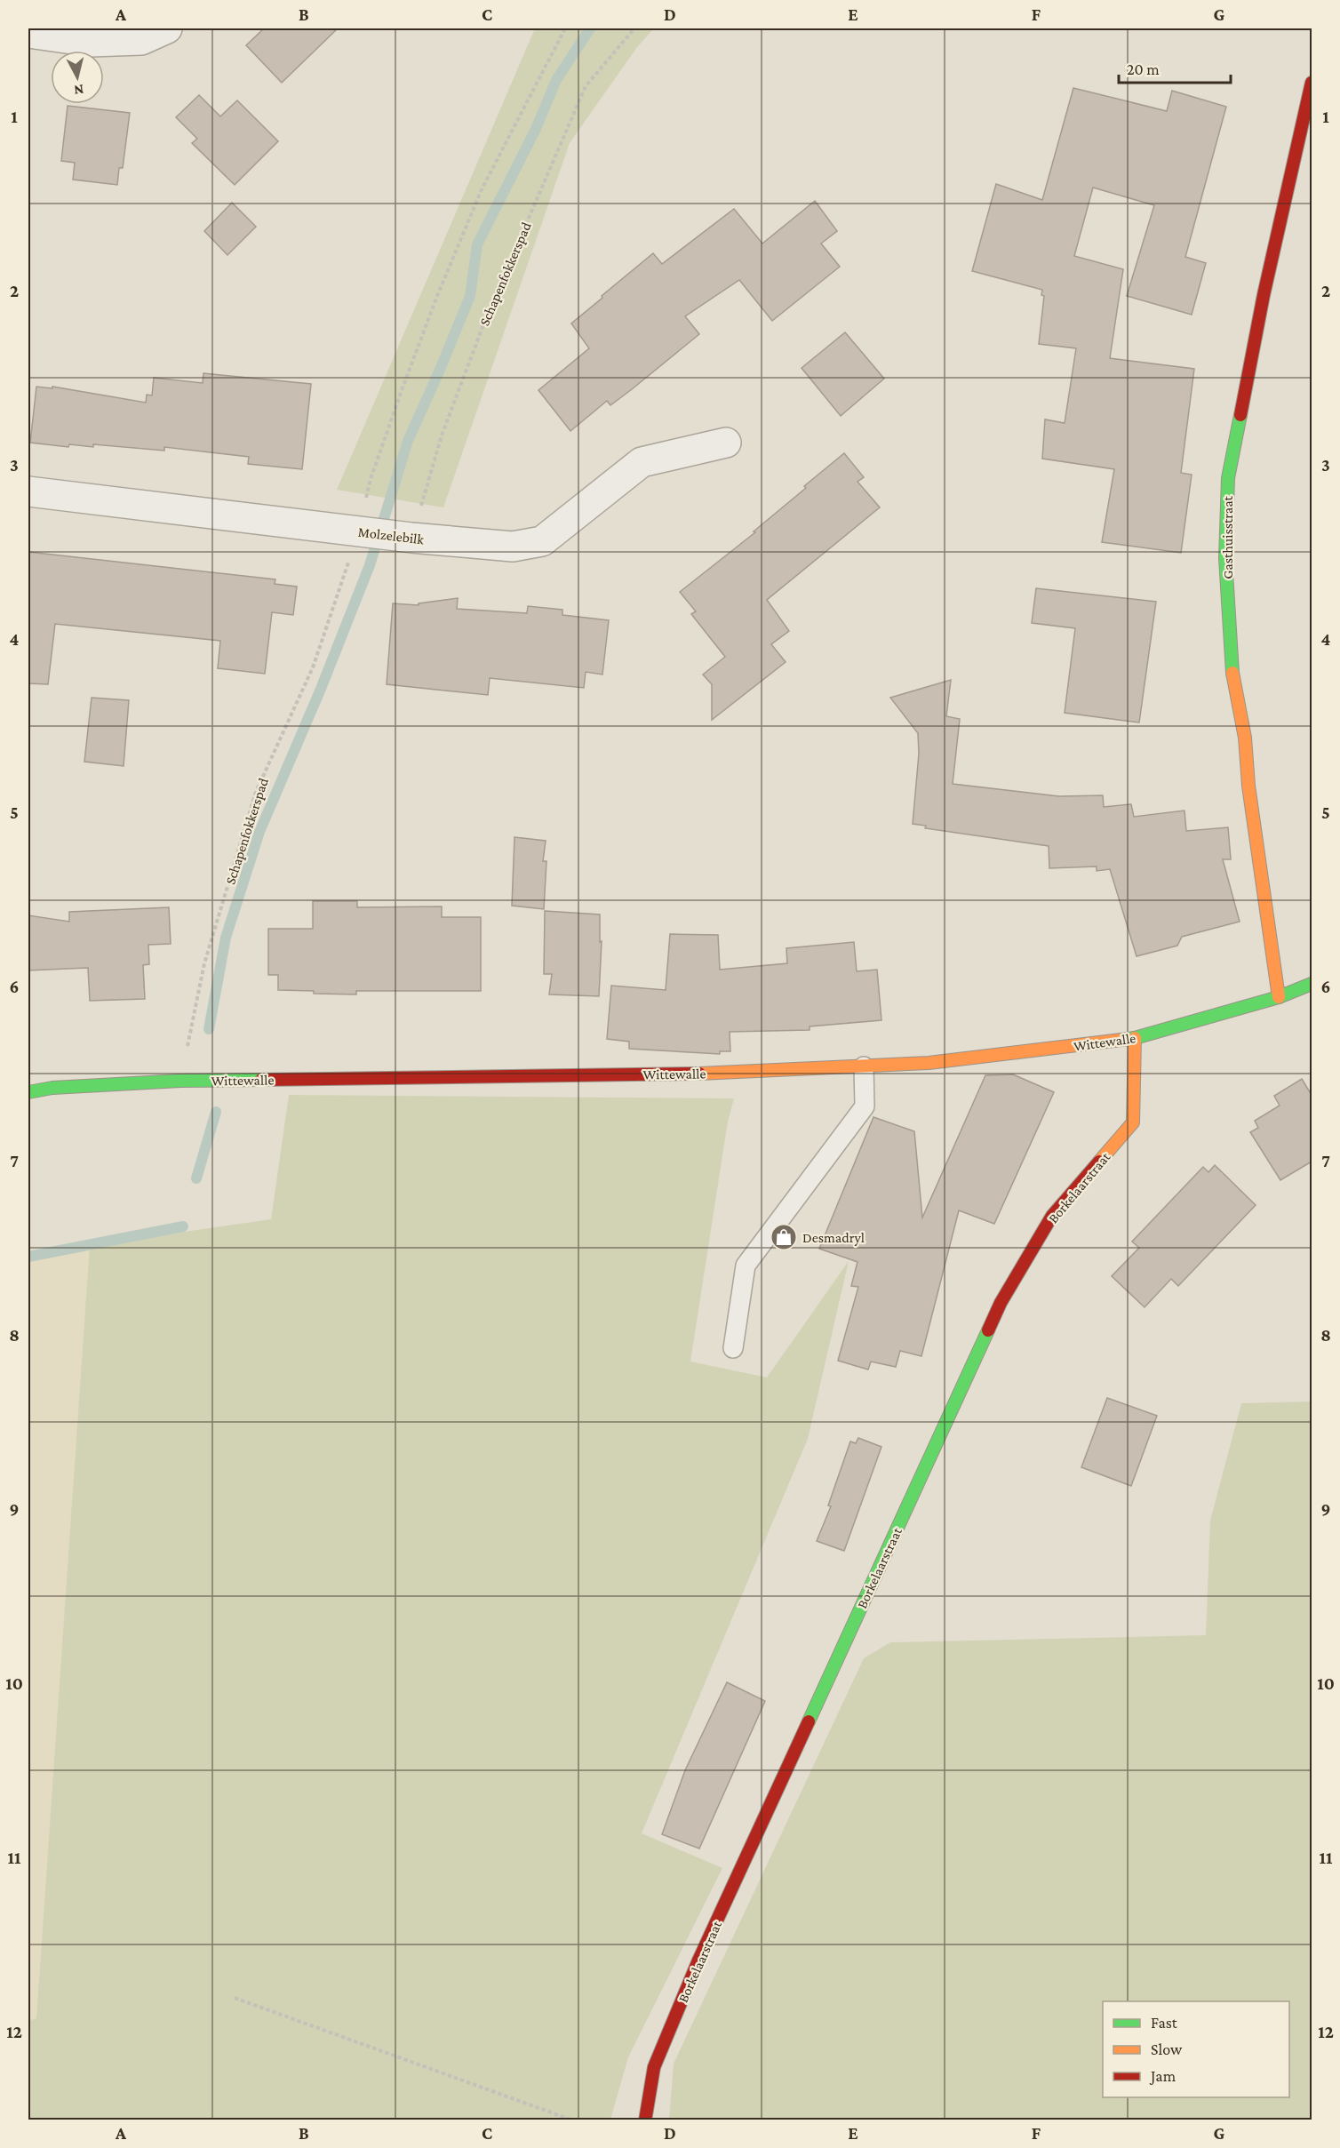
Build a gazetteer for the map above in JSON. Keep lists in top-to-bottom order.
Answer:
{
  "streets": {
    "street": [
      "Molzelebilk",
      "Gasthuisstraat",
      "Wittewalle",
      "Borkelaarstraat"
    ],
    "path": ["Schapenfokkerspad"]
  },
  "crossings": [
    ["Schapenfokkerspad", "Molzelebilk"],
    ["Schapenfokkerspad", "Wittewalle"],
    ["Gasthuisstraat", "Wittewalle"],
    ["Wittewalle", "Borkelaarstraat"]
  ],
  "places": {
    "shop": ["Desmadryl"]
  },
  "legend": ["Fast", "Slow", "Jam"],
  "scale_bar": "20 m",
  "north": "bottom",
  "grid": {
    "columns": [
      "A",
      "B",
      "C",
      "D",
      "E",
      "F",
      "G"
    ],
    "rows": [
      "1",
      "2",
      "3",
      "4",
      "5",
      "6",
      "7",
      "8",
      "9",
      "10",
      "11",
      "12"
    ]
  }
}
